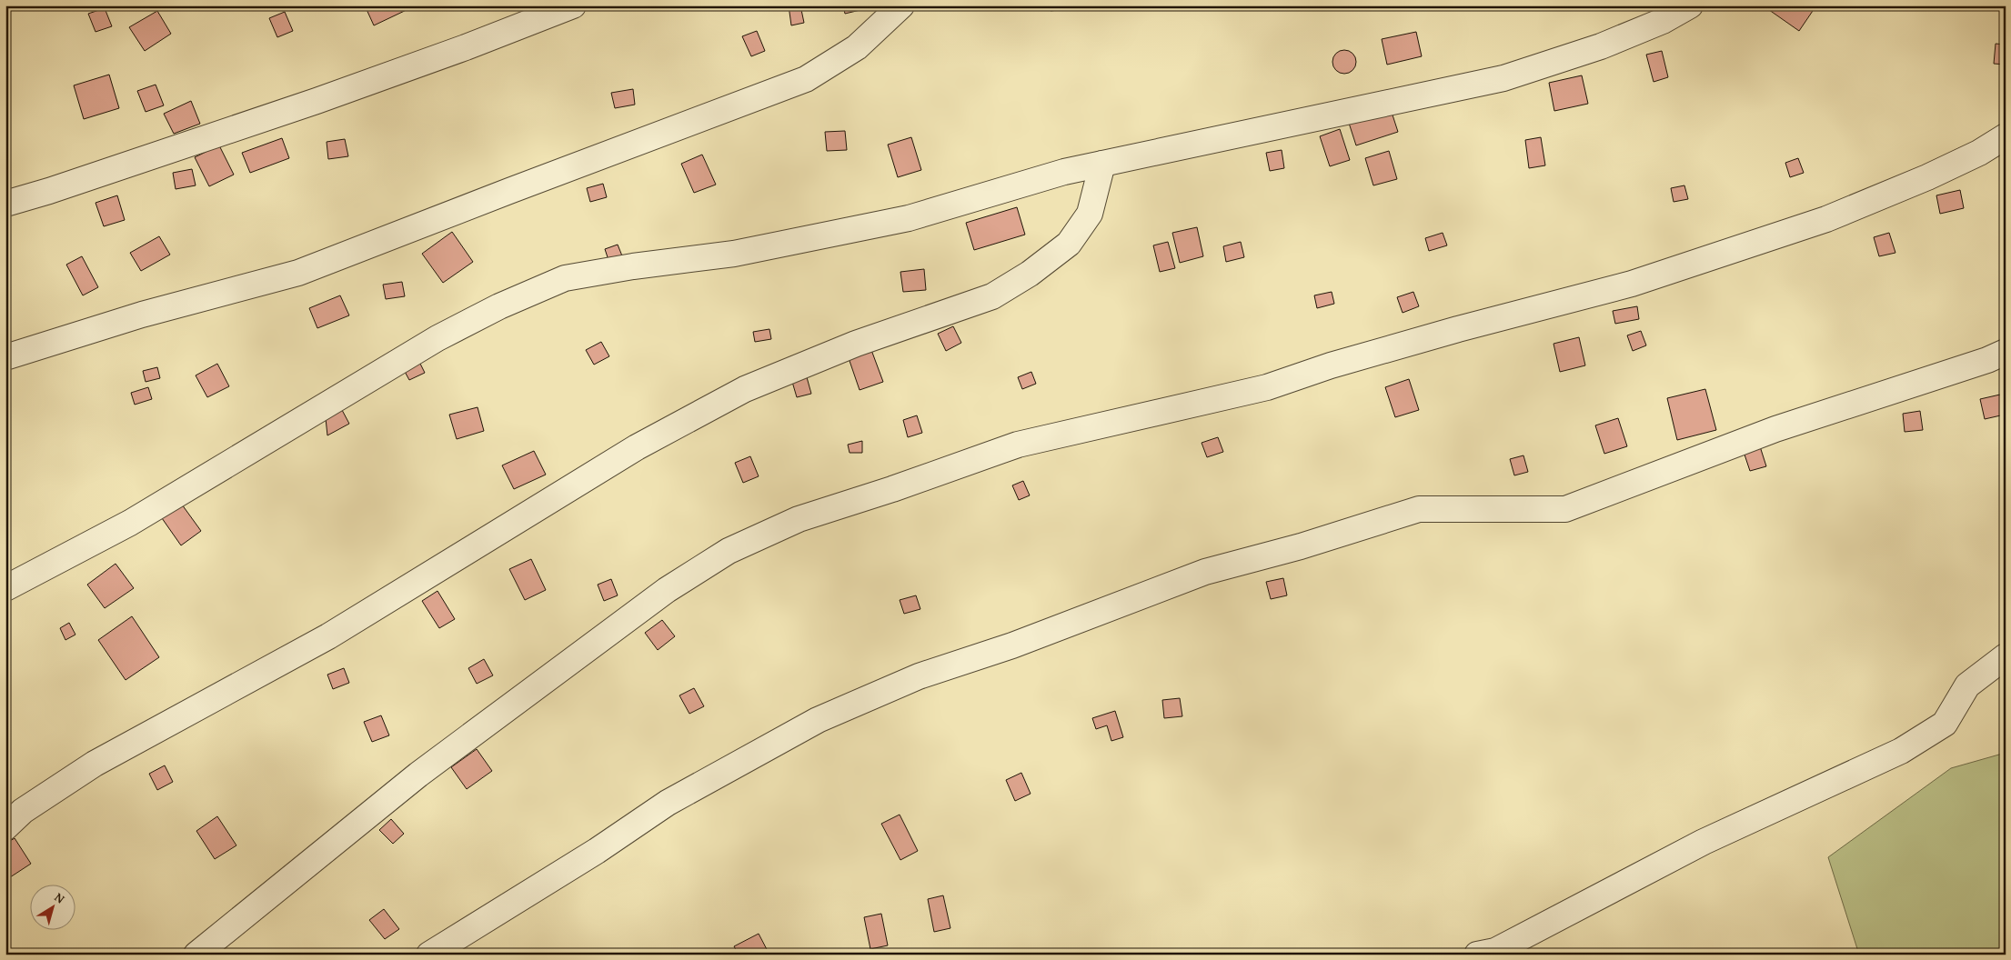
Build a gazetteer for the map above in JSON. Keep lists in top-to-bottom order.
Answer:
{
  "north": "top right"
}
